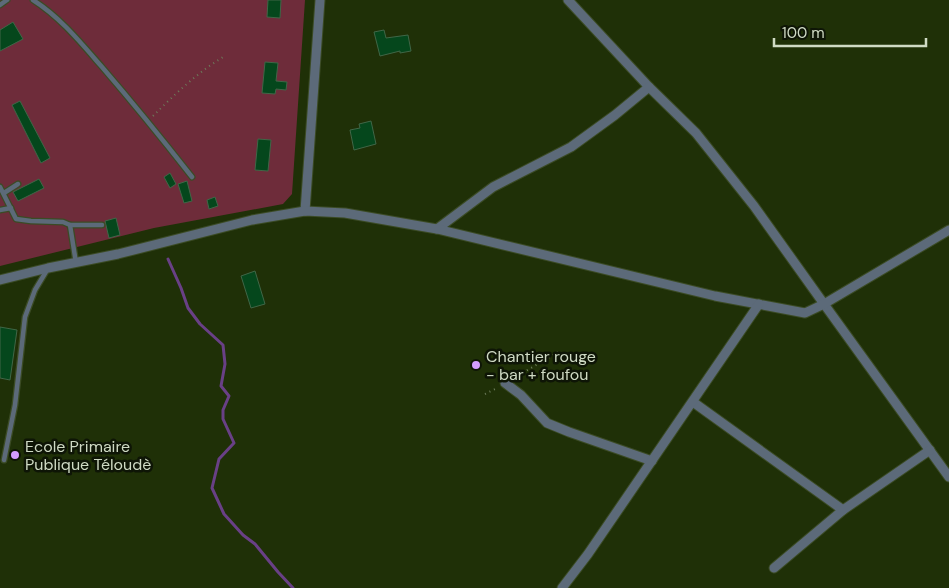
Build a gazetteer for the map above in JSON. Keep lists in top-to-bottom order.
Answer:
{
  "places": ["Chantier rouge - bar + foufou", "Ecole Primaire Publique Téloudè"],
  "scale_bar": "100 m"
}
